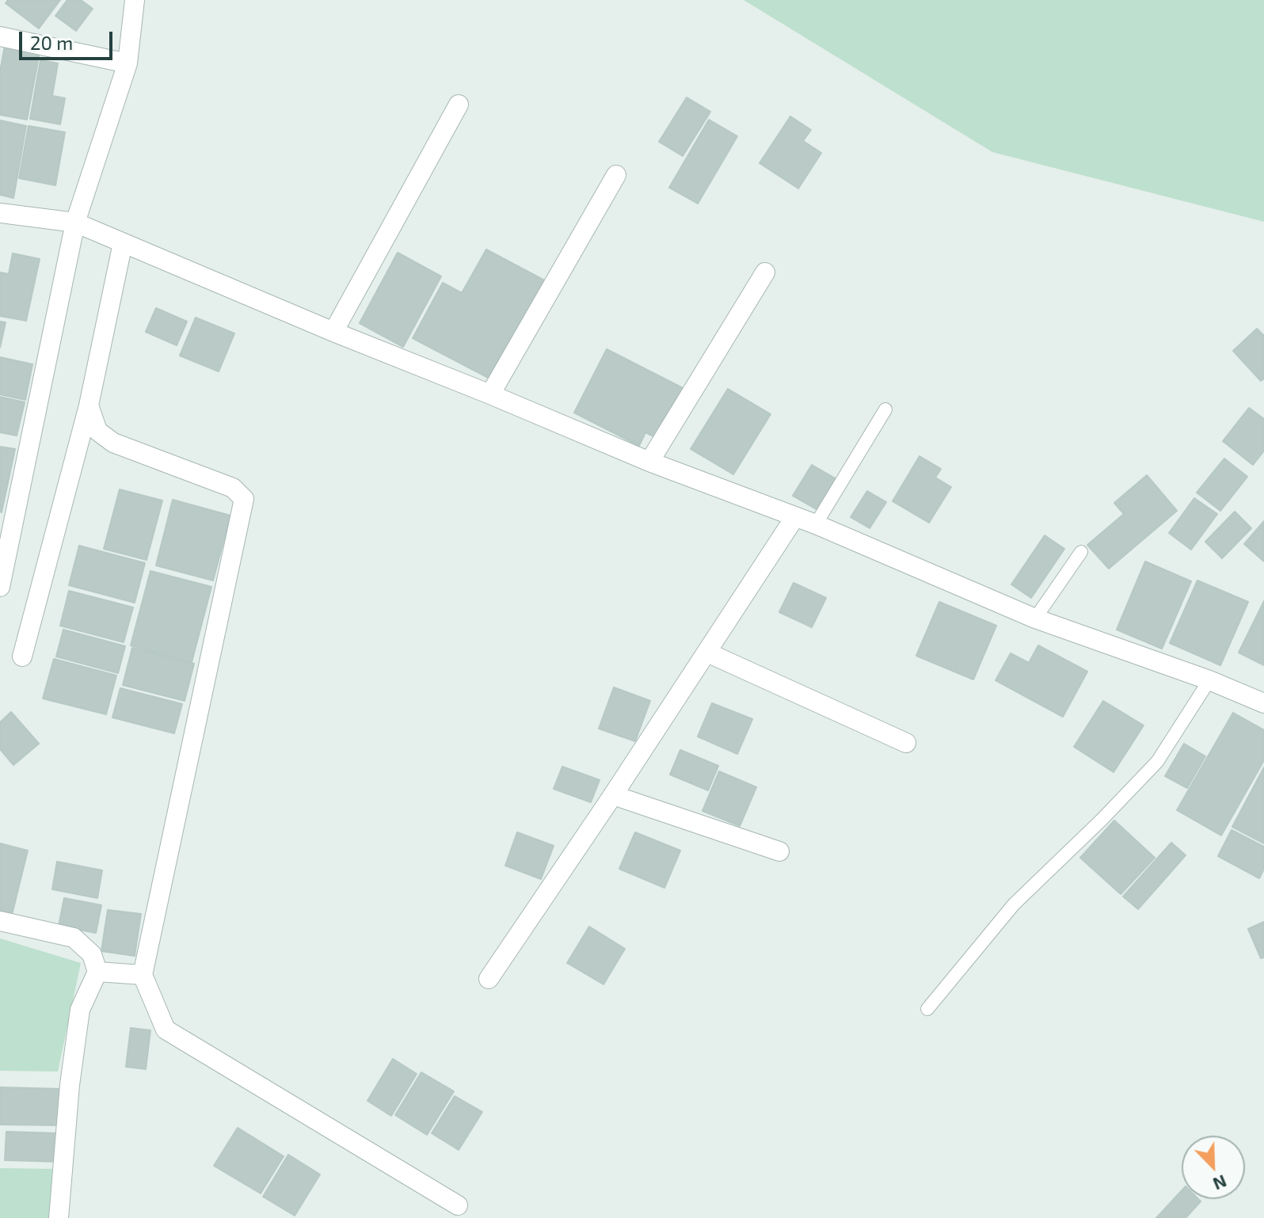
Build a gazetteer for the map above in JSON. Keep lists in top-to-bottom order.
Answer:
{
  "scale_bar": "20 m",
  "north": "bottom right"
}
